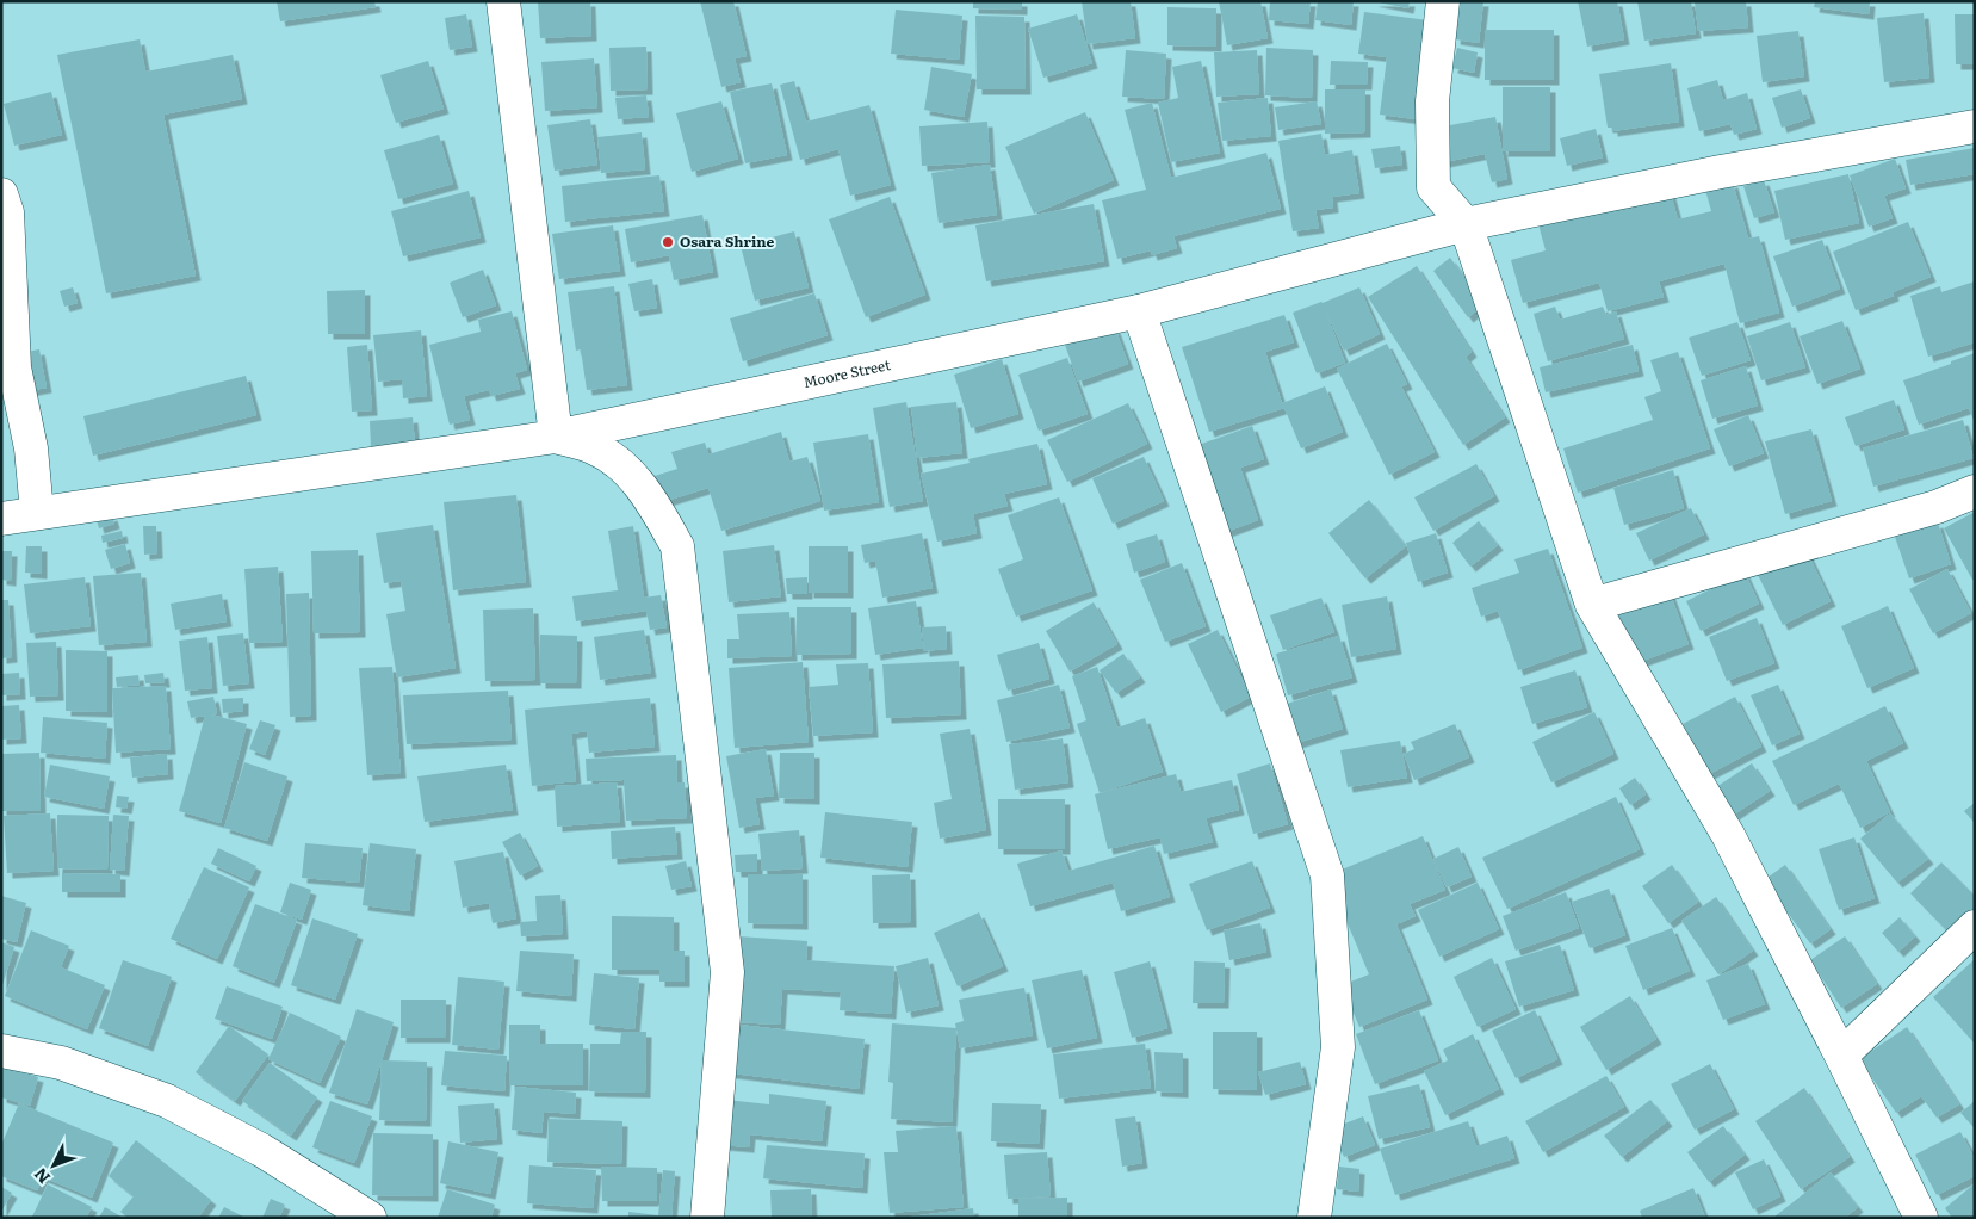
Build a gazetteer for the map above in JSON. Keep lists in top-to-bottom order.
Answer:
{
  "streets": {
    "street": ["Moore Street"]
  },
  "places": ["Osara Shrine"],
  "north": "bottom left"
}
